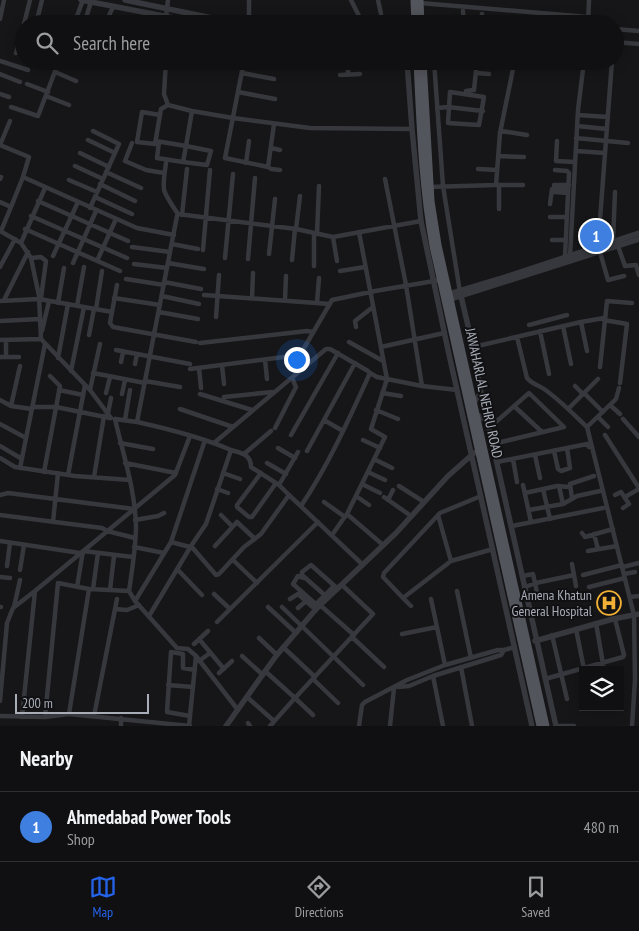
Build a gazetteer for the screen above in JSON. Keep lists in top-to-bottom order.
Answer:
{
  "streets": {
    "main road": ["JAWAHARLAL NEHRU ROAD"]
  },
  "places": {
    "hospital": ["Amena Khatun General Hospital"]
  },
  "scale_bar": "200 m",
  "page": {
    "search": "Search here",
    "pins": "1",
    "scale": "200 m",
    "heading": "Nearby",
    "list": [
      {
        "mark": "1",
        "name": "Ahmedabad Power Tools",
        "note": "Shop",
        "value": "480 m"
      }
    ],
    "nav": ["Map", "Directions", "Saved"]
  }
}
